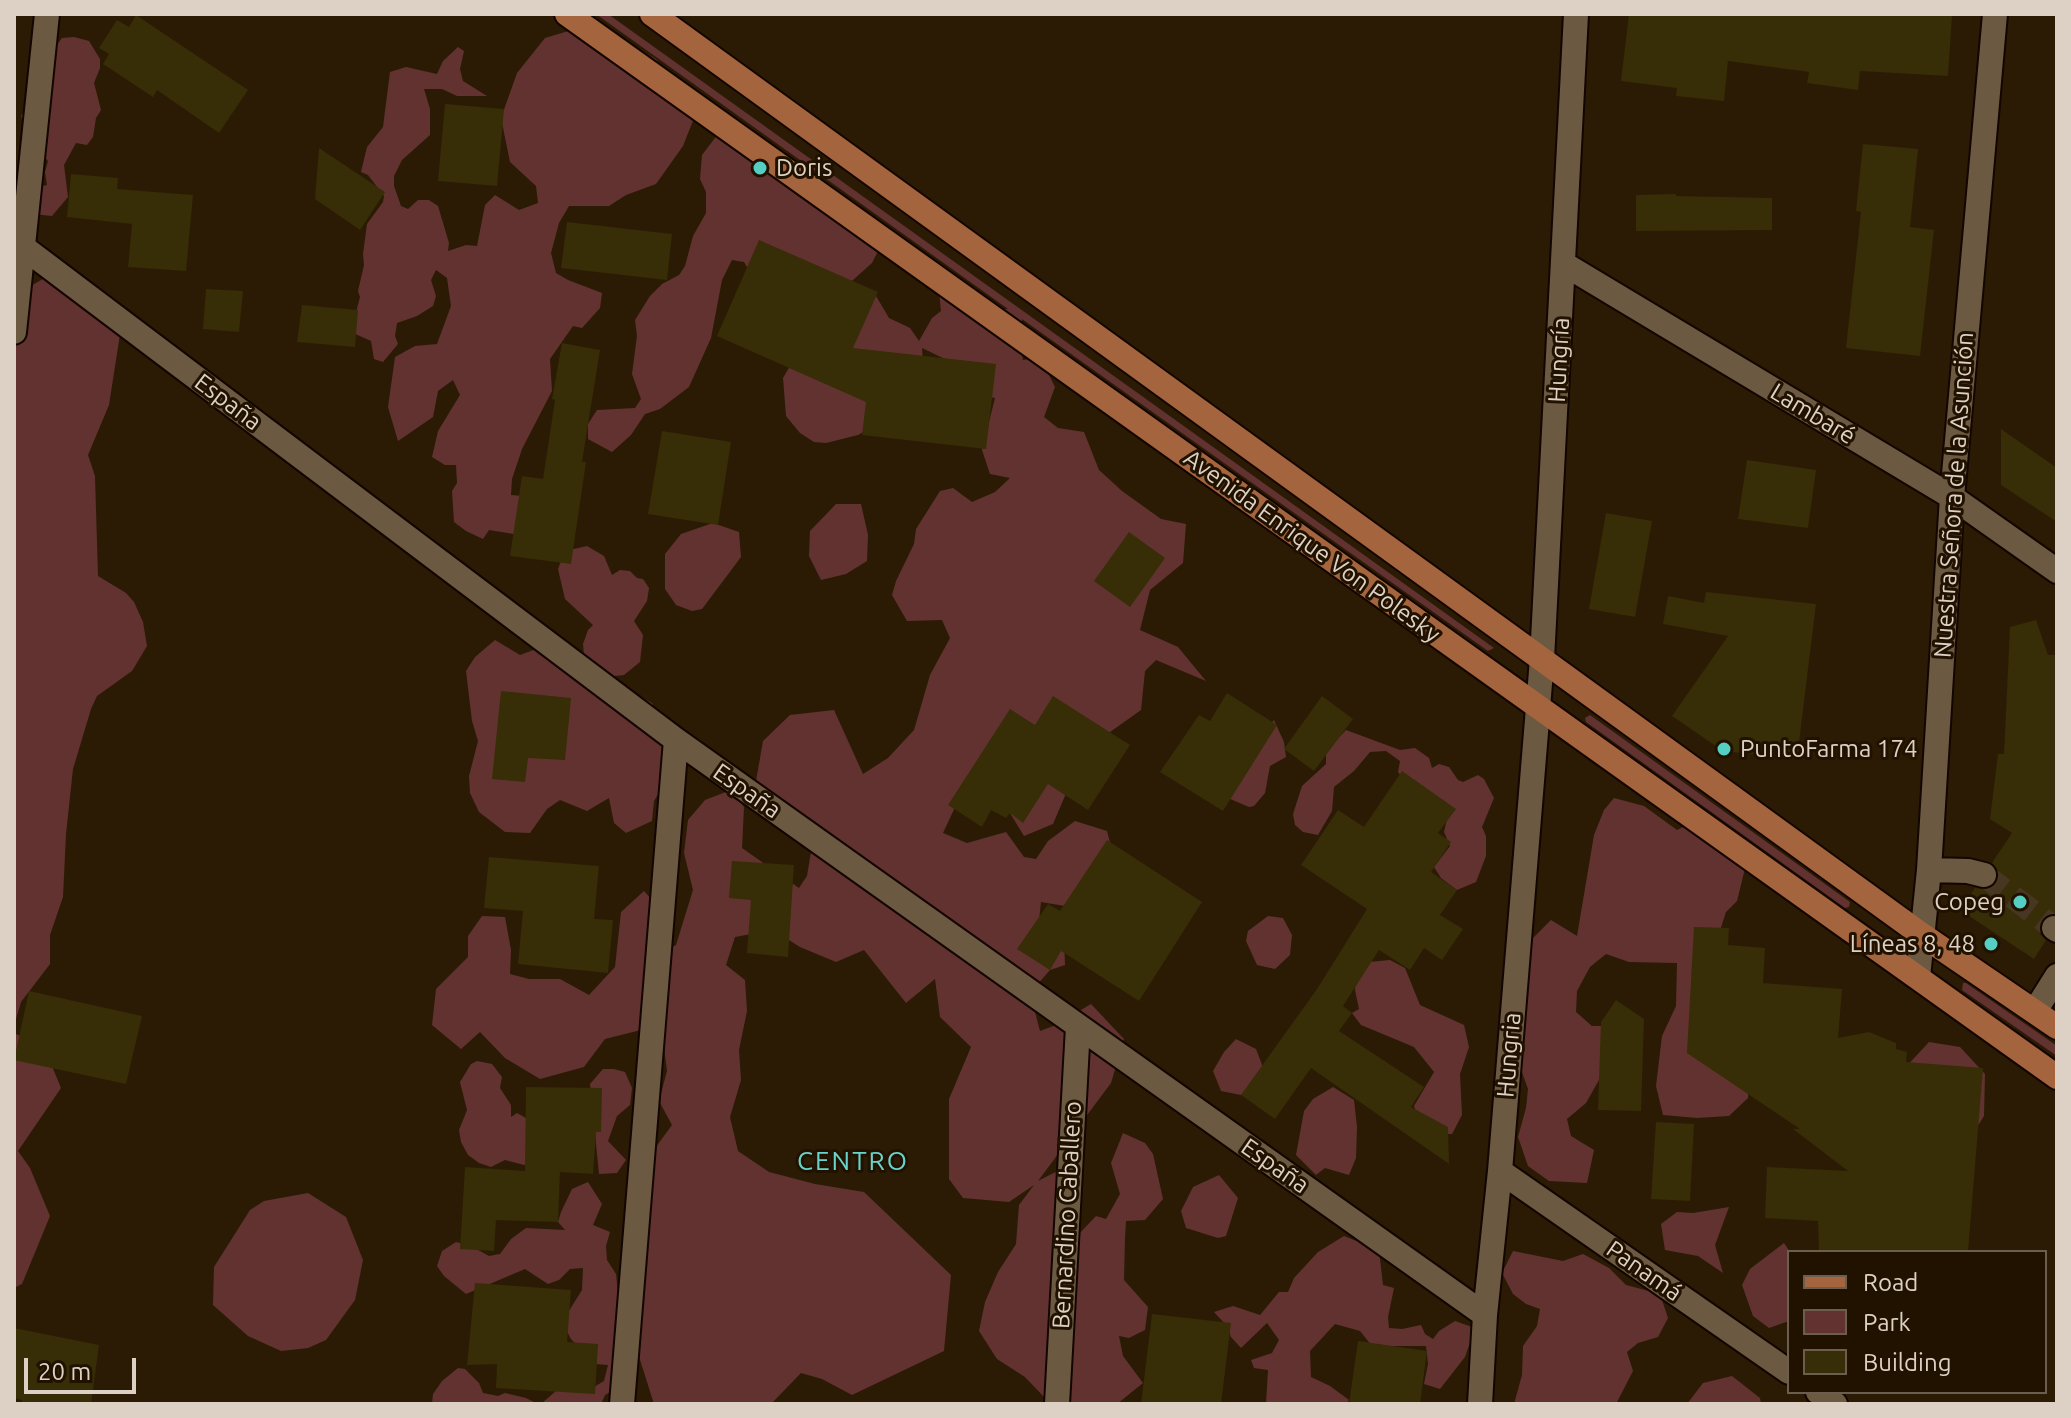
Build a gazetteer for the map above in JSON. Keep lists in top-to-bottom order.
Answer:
{
  "streets": {
    "main road": ["Avenida Enrique Von Polesky"],
    "street": [
      "Hungría",
      "España",
      "Lambaré",
      "Nuestra Señora de la Asunción",
      "Hungria",
      "Bernardino Caballero",
      "Panamá"
    ]
  },
  "crossings": [
    ["Hungría", "Lambaré"],
    ["Hungría", "Avenida Enrique Von Polesky"],
    ["Hungría", "Hungria"],
    ["España", "Hungria"],
    ["España", "Bernardino Caballero"],
    ["Lambaré", "Nuestra Señora de la Asunción"],
    ["Nuestra Señora de la Asunción", "Avenida Enrique Von Polesky"],
    ["Avenida Enrique Von Polesky", "Hungria"],
    ["Hungria", "Panamá"]
  ],
  "districts": ["CENTRO"],
  "places": [
    "Doris",
    "PuntoFarma 174",
    "Copeg",
    "Líneas 8, 48"
  ],
  "legend": ["Road", "Park", "Building"],
  "scale_bar": "20 m"
}
